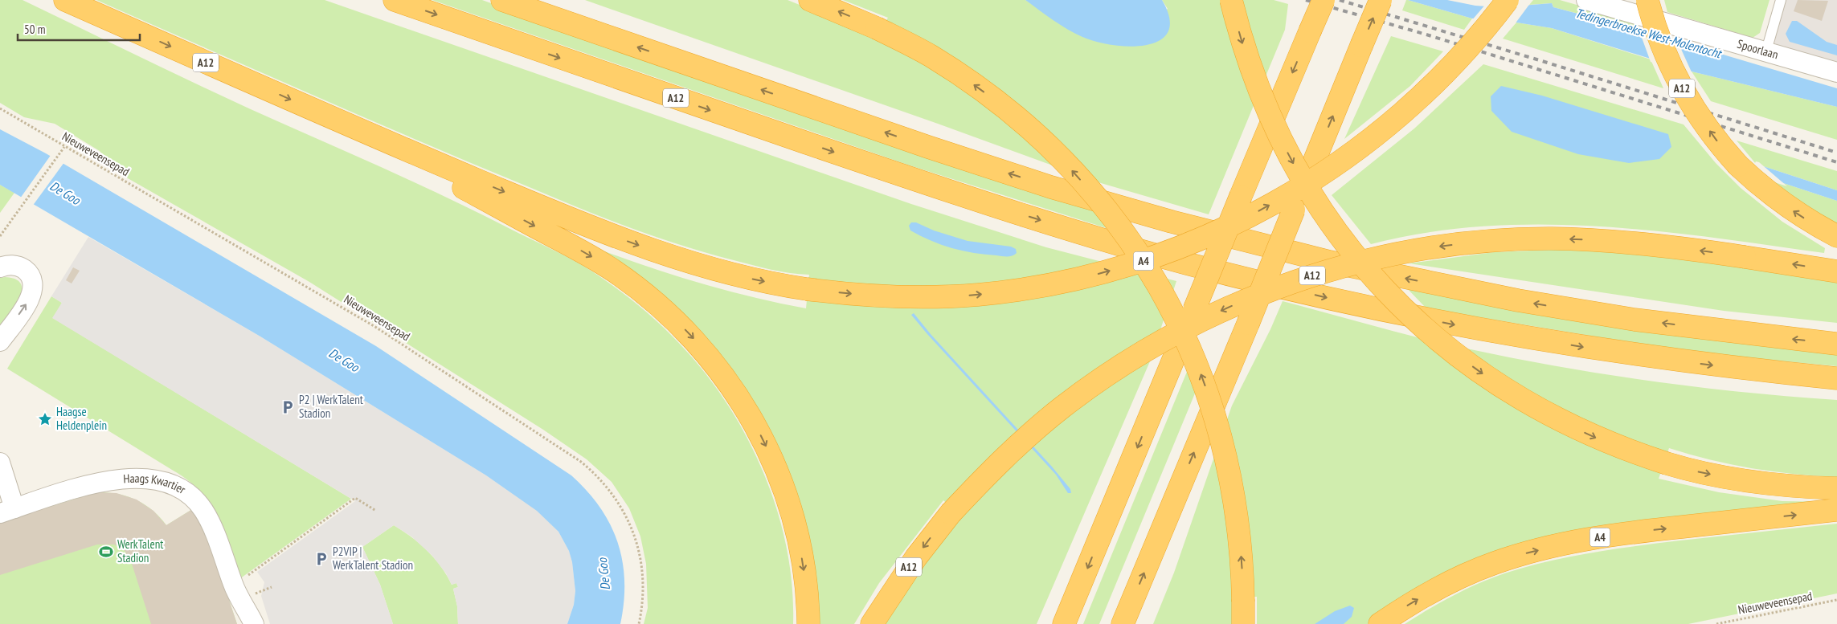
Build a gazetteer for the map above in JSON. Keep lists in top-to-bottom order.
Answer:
{
  "streets": {
    "highway": ["A12", "A4"],
    "street": ["Spoorlaan", "Haags Kwartier"],
    "path": ["Nieuweveensepad"]
  },
  "water": ["Tedingerbroekse West-Molentocht", "De Goo"],
  "places": {
    "parking": ["P2 | WerkTalent Stadion", "P2VIP | WerkTalent Stadion"],
    "place": ["Haagse Heldenplein"],
    "sports": ["WerkTalent Stadion"]
  },
  "scale_bar": "50 m"
}
